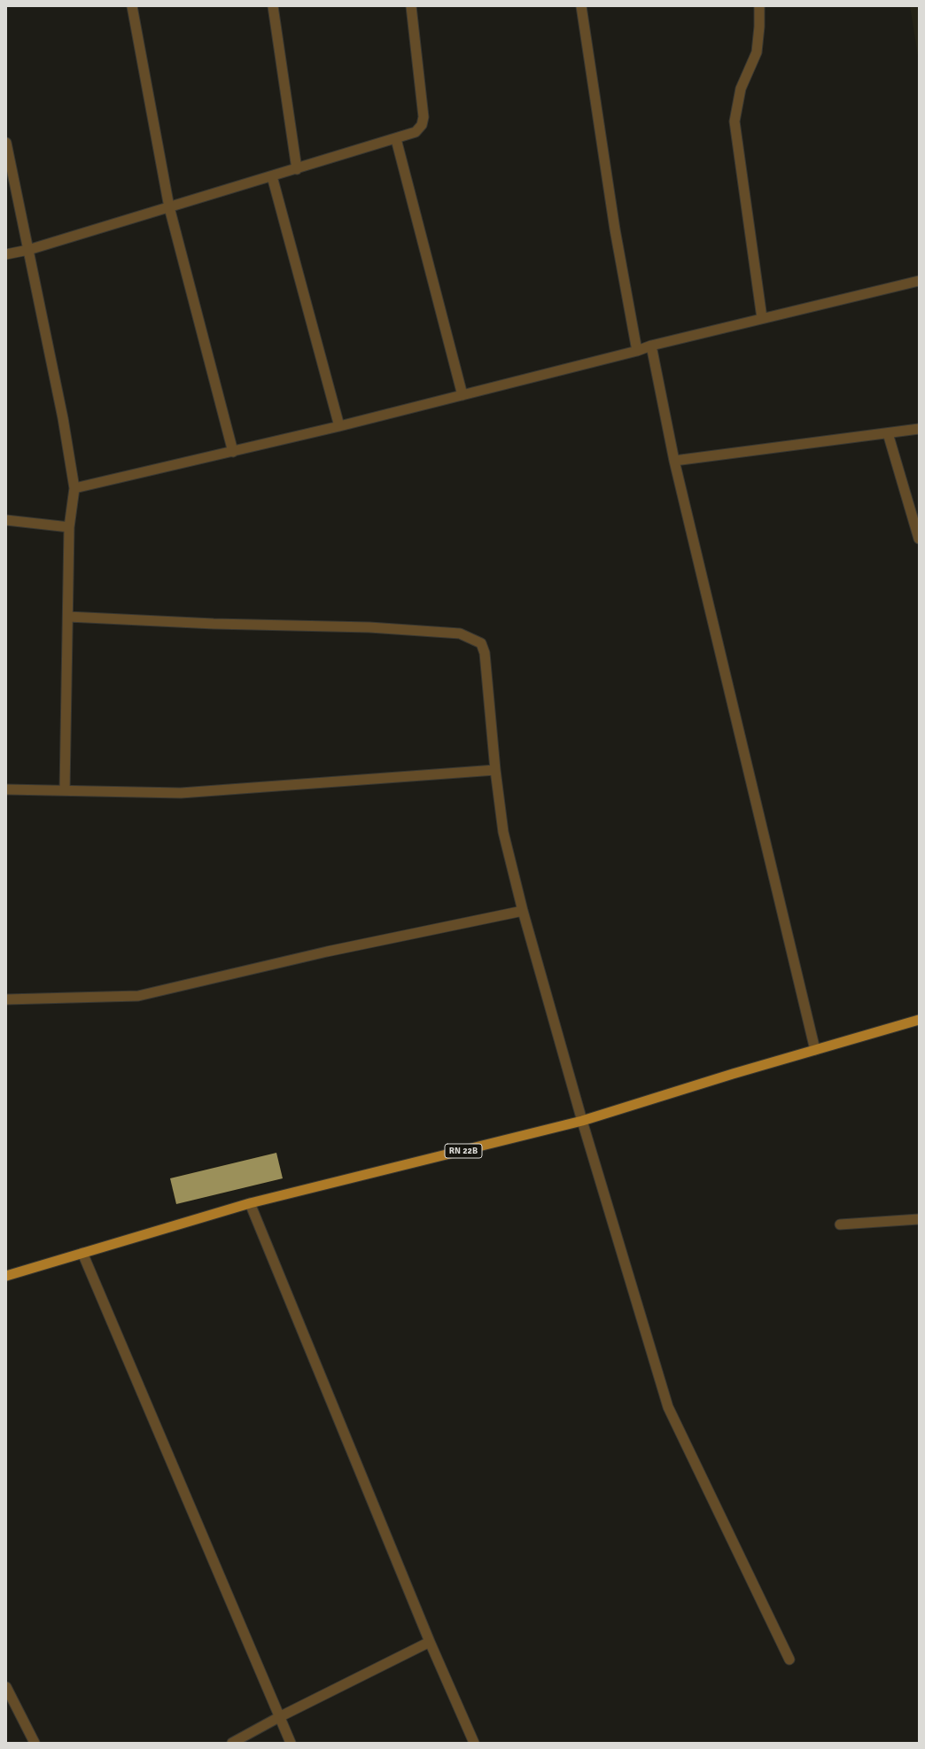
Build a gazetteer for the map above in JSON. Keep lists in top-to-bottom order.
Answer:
{
  "streets": {
    "main road": ["RN 22B"]
  }
}
